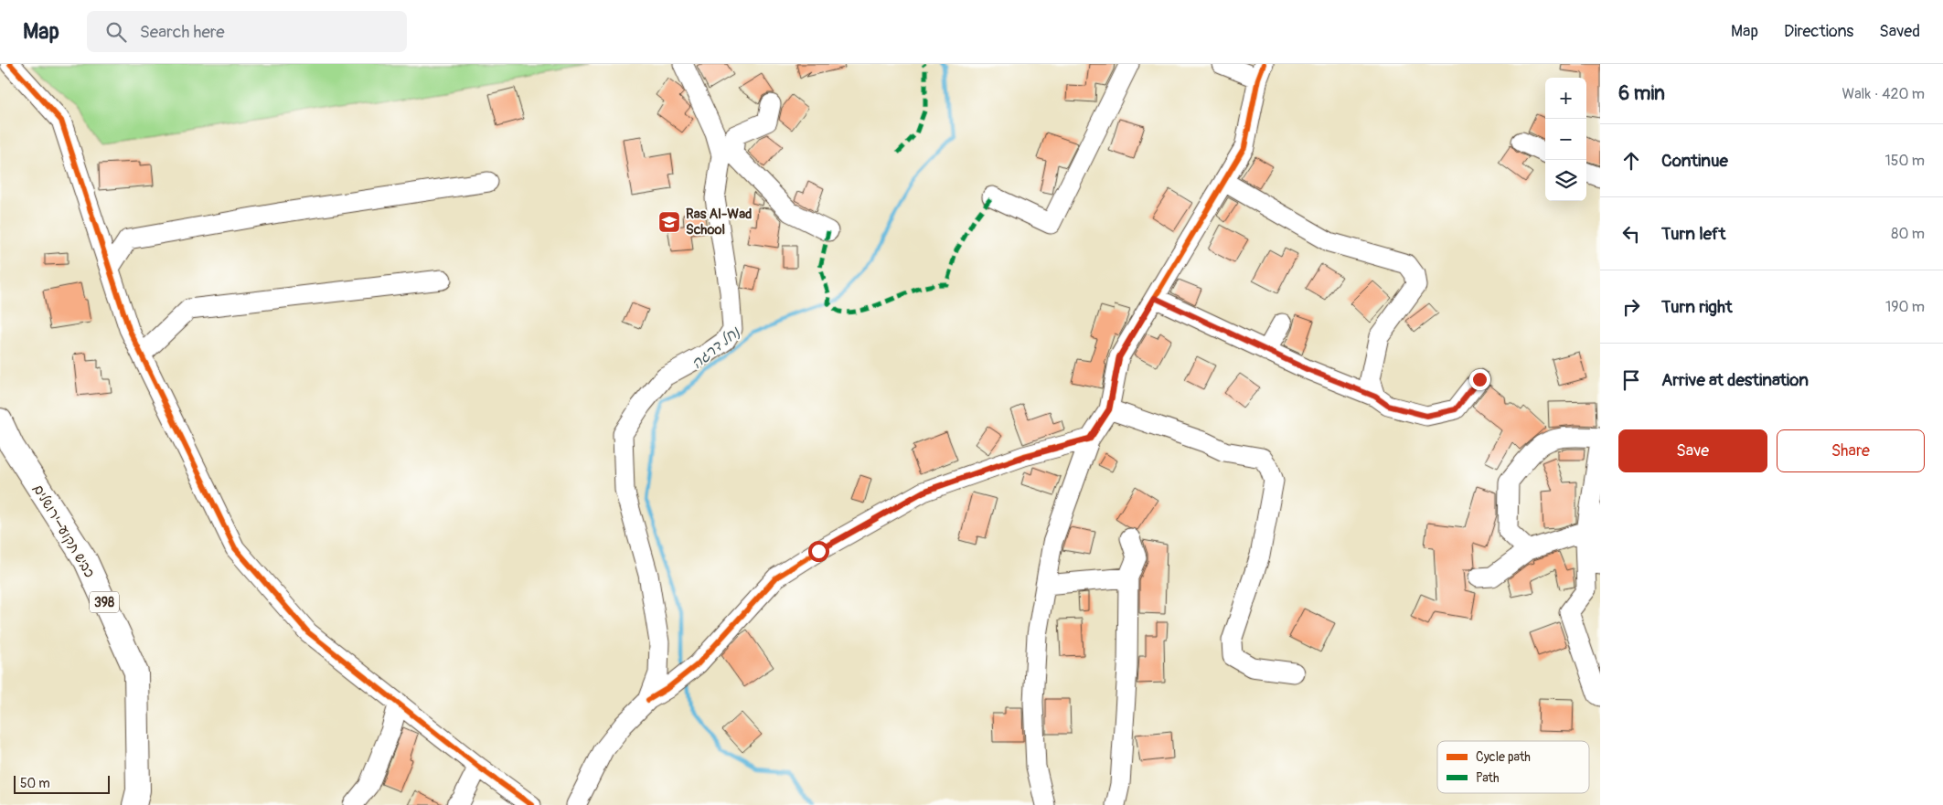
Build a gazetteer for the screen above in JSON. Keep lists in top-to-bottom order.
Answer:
{
  "streets": {
    "main road": ["כביש תקוע–ירושלים", "398"]
  },
  "water": ["נחל דרגה"],
  "places": {
    "school or university": ["Ras Al-Wad School"]
  },
  "legend": ["Cycle path", "Path"],
  "scale_bar": "50 m",
  "page": {
    "header": "Map",
    "search": "Search here",
    "nav": ["Map", "Directions", "Saved"],
    "heading": ["6 min", "Walk · 420 m"],
    "map_buttons": ["+", "−"],
    "list": [
      ["Continue", "150 m"],
      ["Turn left", "80 m"],
      ["Turn right", "190 m"],
      "Arrive at destination"
    ],
    "buttons": ["Save", "Share"],
    "scale": "50 m"
  }
}
